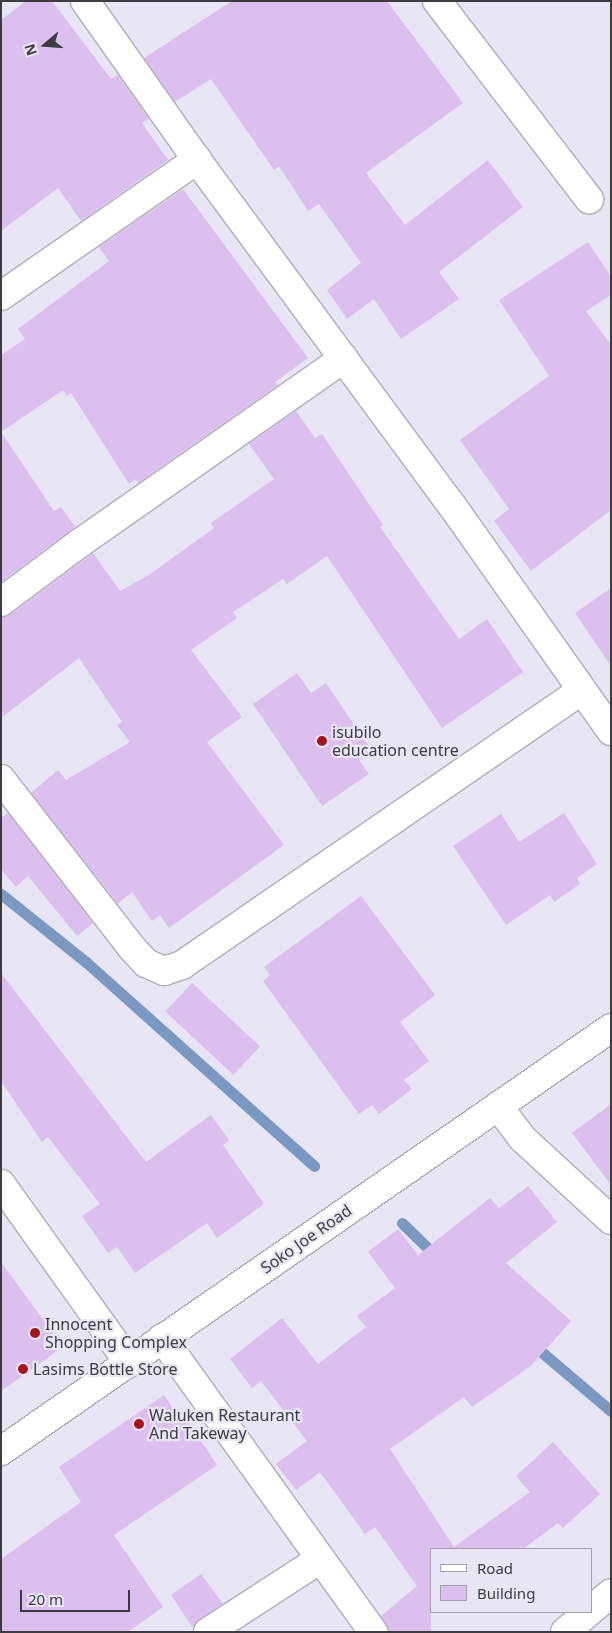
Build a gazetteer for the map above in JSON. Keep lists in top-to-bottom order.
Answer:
{
  "streets": {
    "street": ["Soko Joe Road"]
  },
  "places": [
    "isubilo education centre",
    "Innocent Shopping Complex",
    "Lasims Bottle Store",
    "Waluken Restaurant And Takeway"
  ],
  "legend": ["Road", "Building"],
  "scale_bar": "20 m",
  "north": "left"
}
